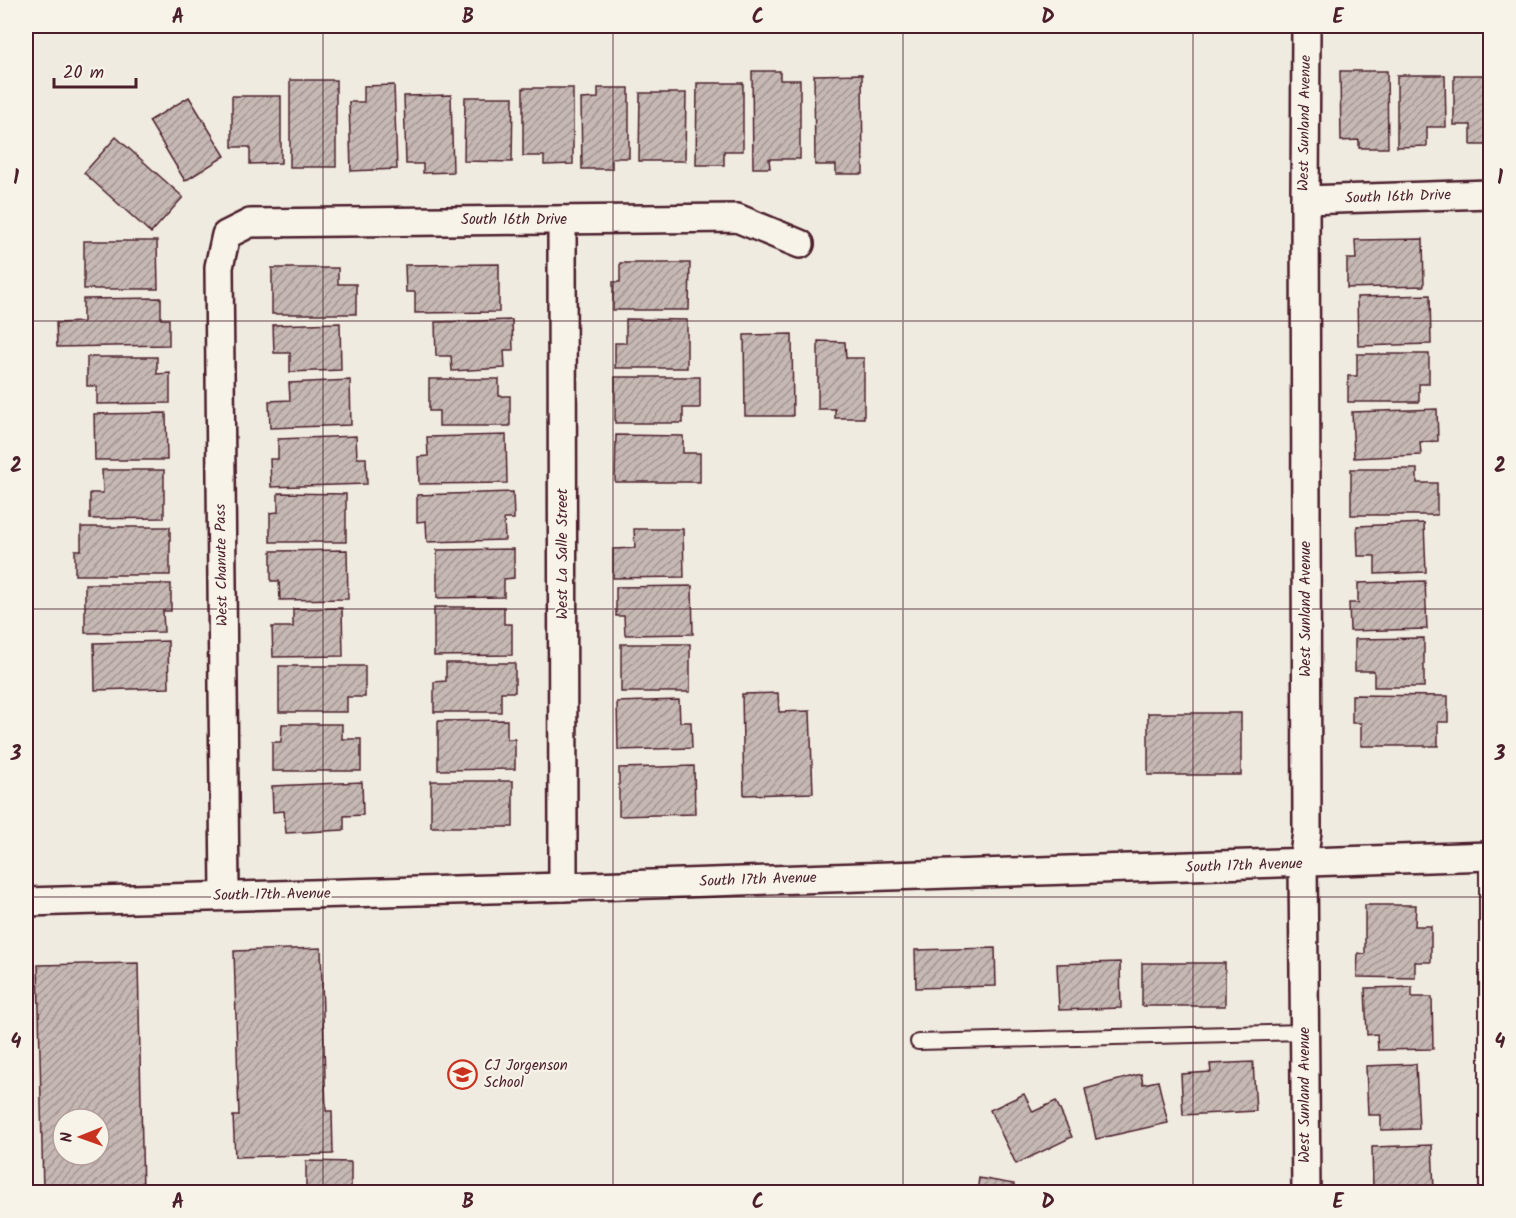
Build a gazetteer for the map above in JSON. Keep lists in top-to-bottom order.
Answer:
{
  "streets": {
    "street": [
      "West Sunland Avenue",
      "South 16th Drive",
      "West La Salle Street",
      "West Chanute Pass",
      "South 17th Avenue"
    ]
  },
  "crossings": [
    ["West Sunland Avenue", "South 16th Drive"],
    ["West Sunland Avenue", "South 17th Avenue"],
    ["South 16th Drive", "West La Salle Street"],
    ["South 16th Drive", "West Chanute Pass"],
    ["West La Salle Street", "South 17th Avenue"],
    ["West Chanute Pass", "South 17th Avenue"]
  ],
  "places": {
    "school or university": ["CJ Jorgenson School"]
  },
  "scale_bar": "20 m",
  "north": "left",
  "grid": {
    "columns": [
      "A",
      "B",
      "C",
      "D",
      "E"
    ],
    "rows": [
      "1",
      "2",
      "3",
      "4"
    ]
  }
}
